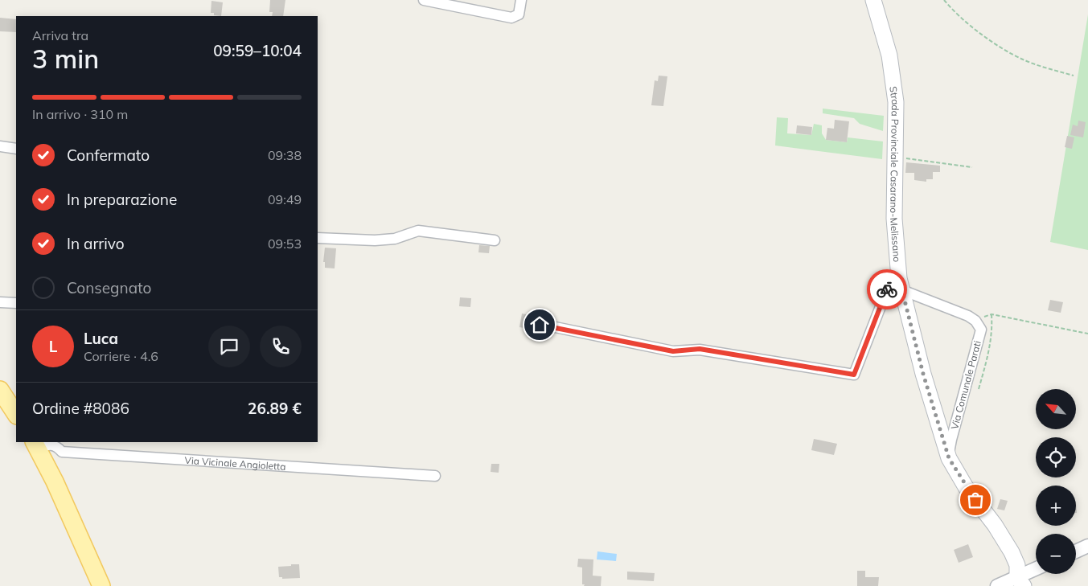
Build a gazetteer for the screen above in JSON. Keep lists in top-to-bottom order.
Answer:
{
  "streets": {
    "main road": ["Strada Provinciale Casarano-Melissano"],
    "street": ["Via Comunale Parati", "Via Vicinale Angioletta"]
  },
  "crossings": [
    ["Strada Provinciale Casarano-Melissano", "Via Comunale Parati"]
  ],
  "north": "top left",
  "page": {
    "heading": ["3 min", "Arriva tra", "09:59–10:04"],
    "panel": [
      "Luca",
      "Corriere · 4.6",
      "Ordine #8086",
      "26.89 €"
    ],
    "bar": "In arrivo · 310 m",
    "list": [
      ["Confermato", "09:38"],
      ["In preparazione", "09:49"],
      ["In arrivo", "09:53"],
      "Consegnato"
    ],
    "round": "L",
    "map_buttons": ["+", "−"]
  }
}
